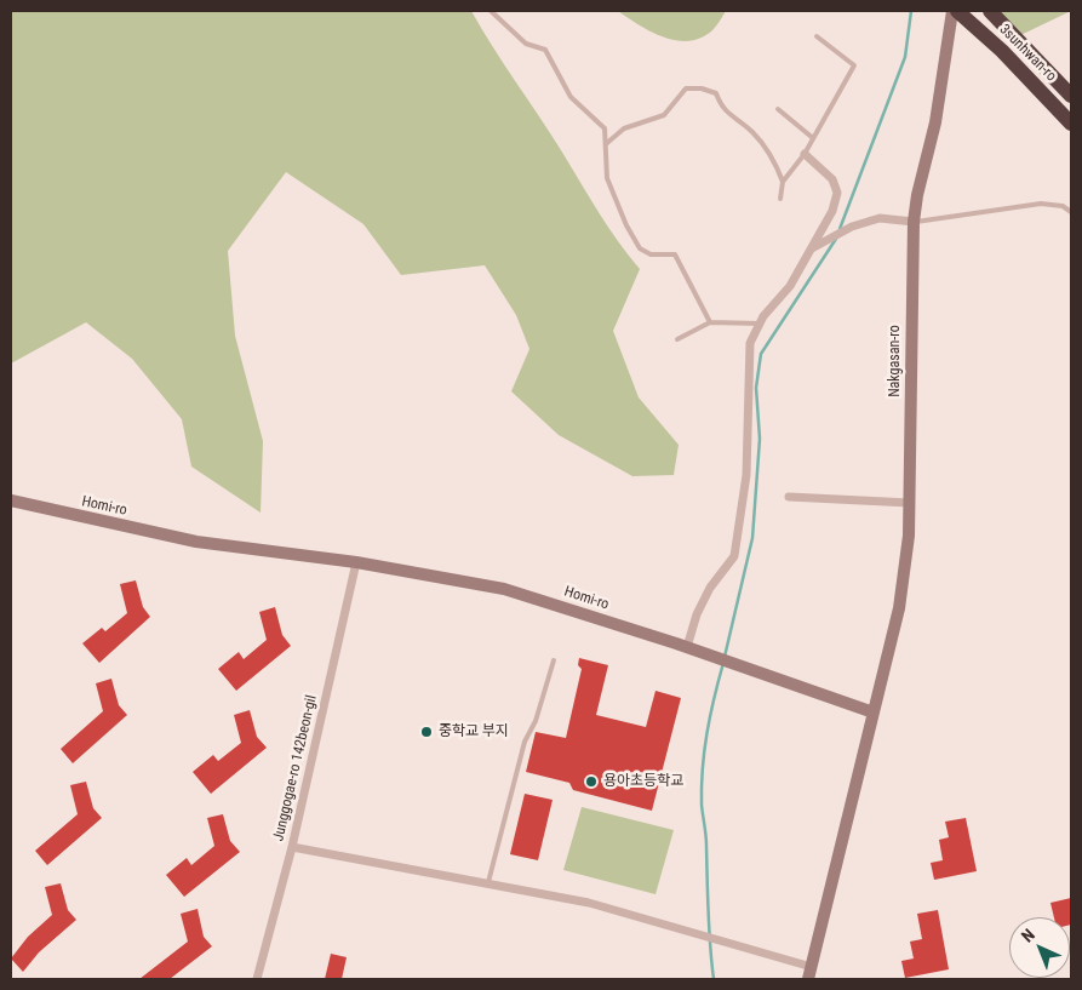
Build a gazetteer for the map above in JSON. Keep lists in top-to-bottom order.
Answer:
{
  "streets": {
    "highway": ["3sunhwan-ro"],
    "street": ["Nakgasan-ro", "Homi-ro", "Junggogae-ro 142beon-gil"]
  },
  "crossings": [
    ["3sunhwan-ro", "Nakgasan-ro"],
    ["Nakgasan-ro", "Homi-ro"],
    ["Homi-ro", "Junggogae-ro 142beon-gil"]
  ],
  "places": ["중학교 부지", "용아초등학교"],
  "north": "top left"
}
